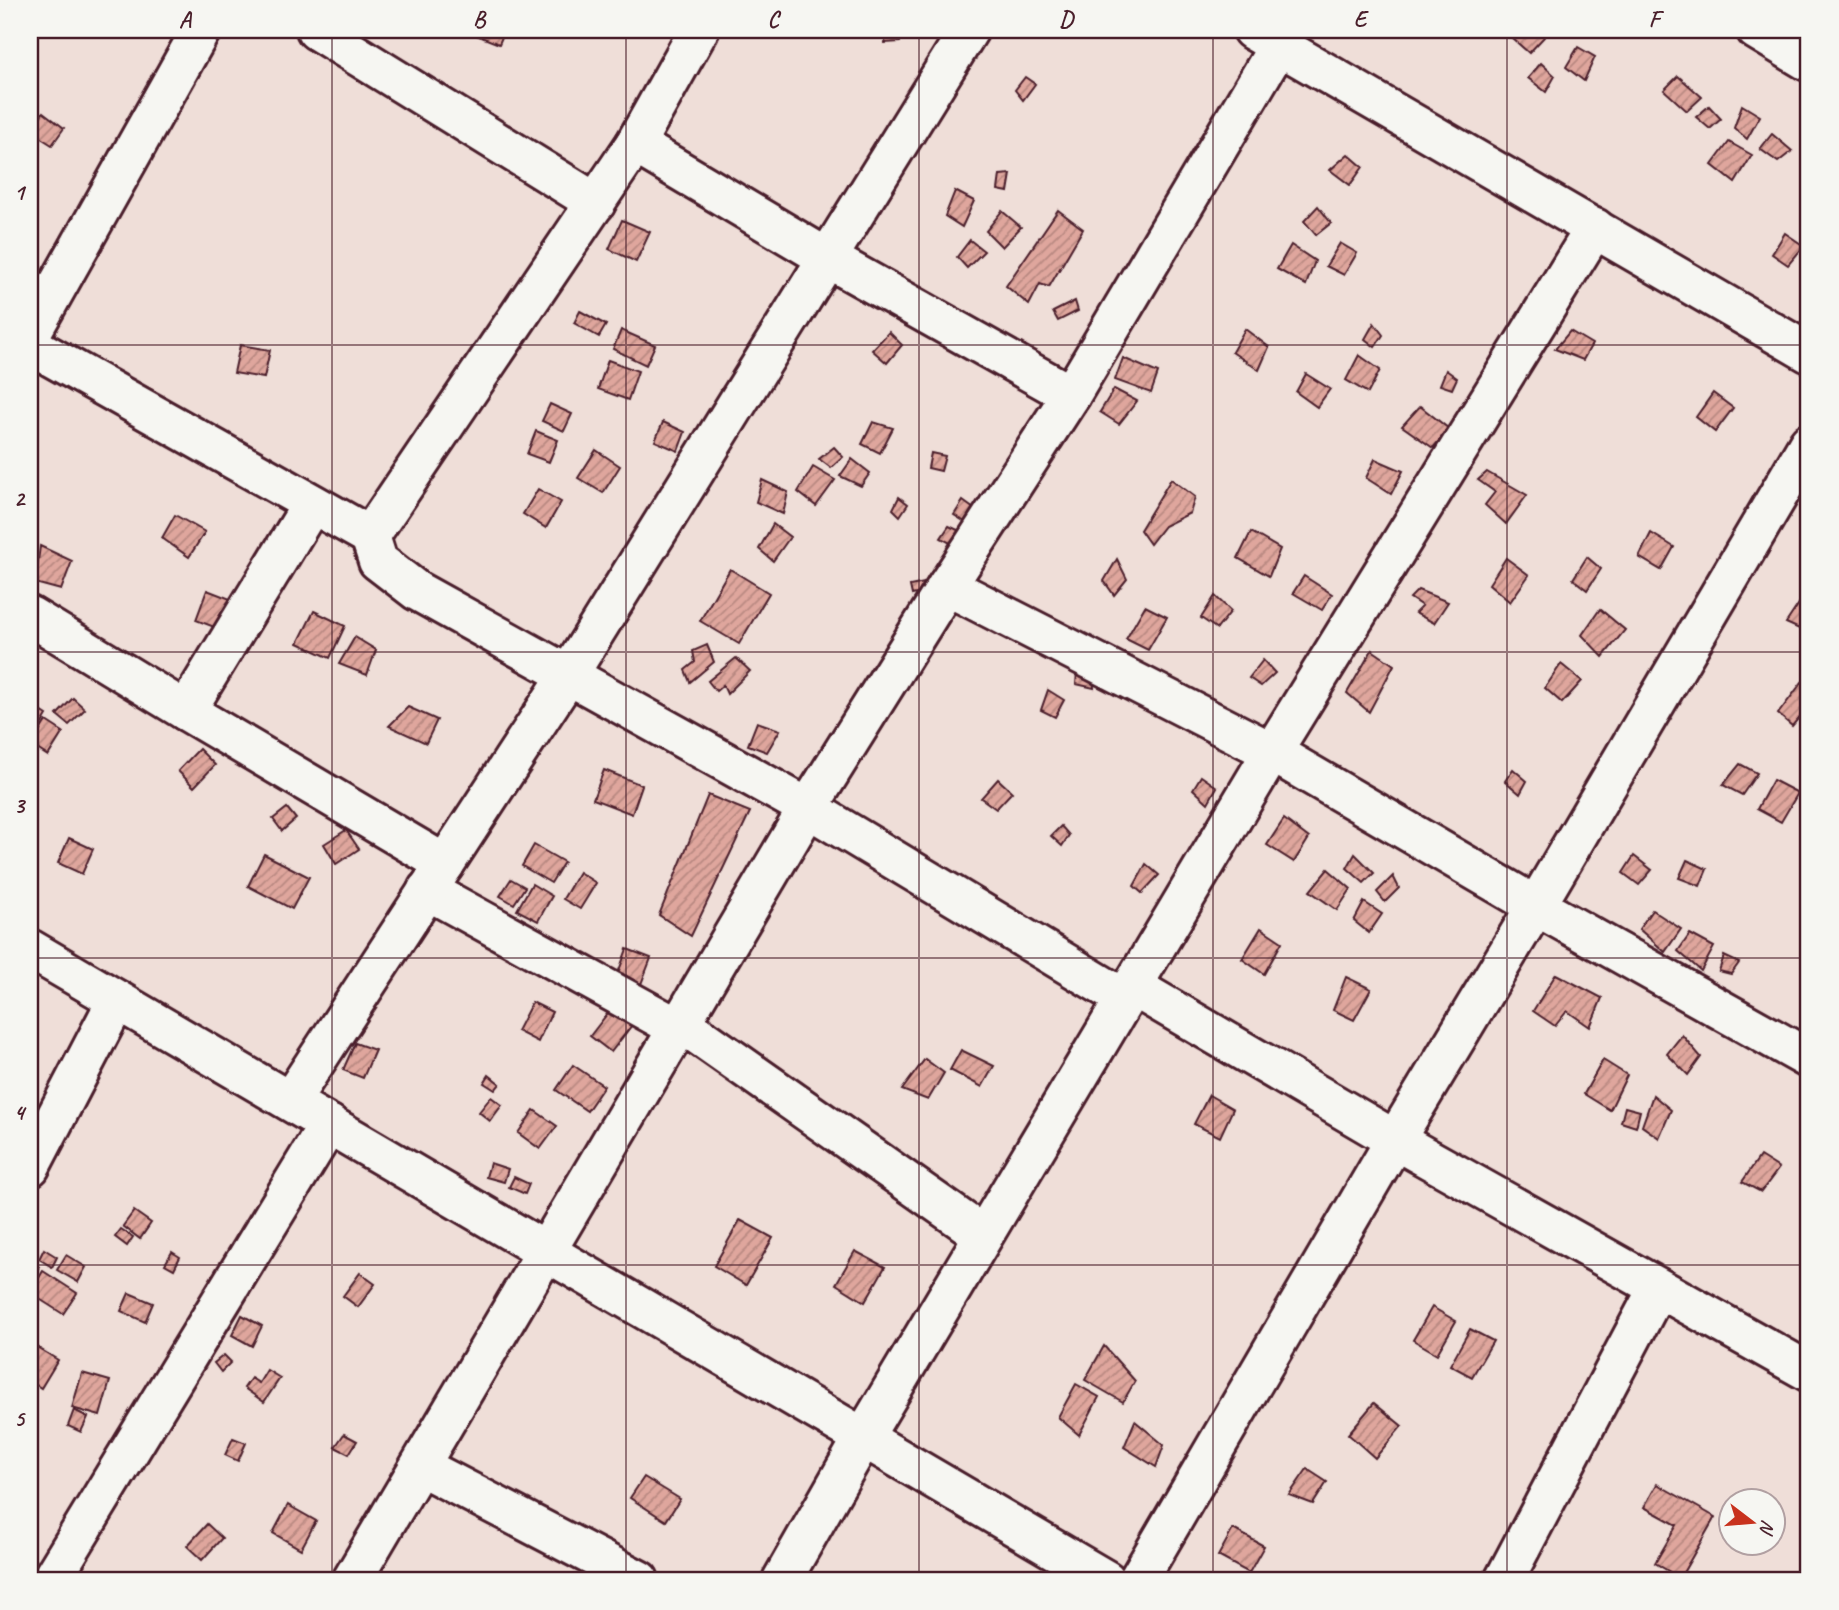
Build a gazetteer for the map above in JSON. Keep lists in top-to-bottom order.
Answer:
{
  "north": "right",
  "grid": {
    "columns": [
      "A",
      "B",
      "C",
      "D",
      "E",
      "F"
    ],
    "rows": [
      "1",
      "2",
      "3",
      "4",
      "5"
    ]
  }
}
